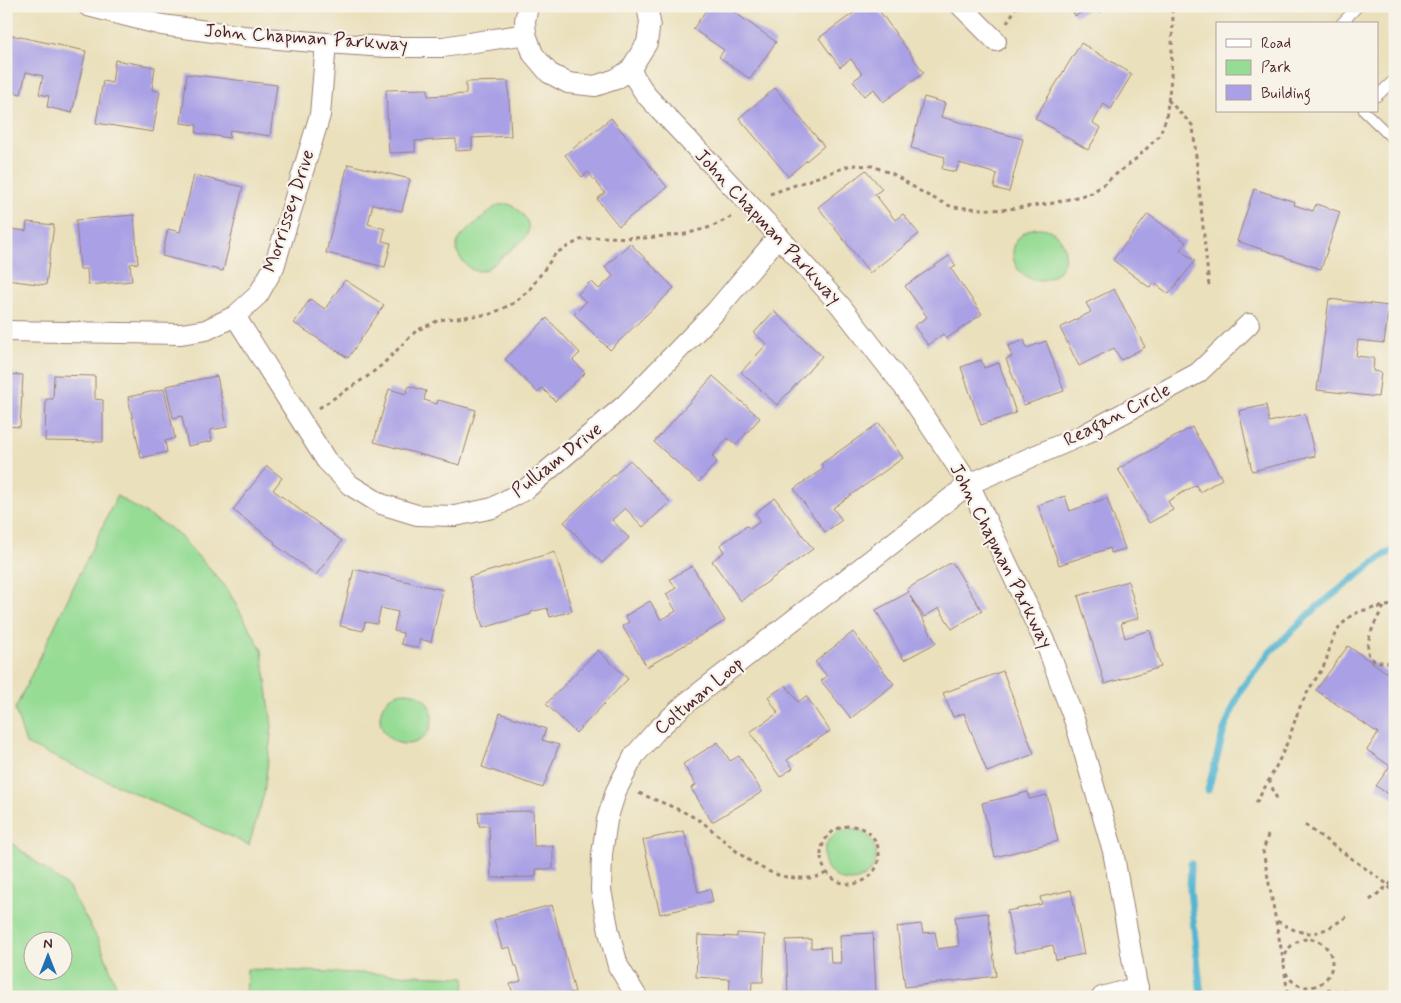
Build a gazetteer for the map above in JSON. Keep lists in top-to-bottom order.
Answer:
{
  "streets": {
    "street": [
      "John Chapman Parkway",
      "Morrissey Drive",
      "Reagan Circle",
      "Pulliam Drive",
      "Coltman Loop"
    ]
  },
  "crossings": [
    ["John Chapman Parkway", "Morrissey Drive"],
    ["John Chapman Parkway", "Reagan Circle"],
    ["John Chapman Parkway", "Pulliam Drive"],
    ["John Chapman Parkway", "Coltman Loop"],
    ["Morrissey Drive", "Pulliam Drive"],
    ["Reagan Circle", "Coltman Loop"]
  ],
  "legend": ["Road", "Park", "Building"],
  "north": "top"
}
